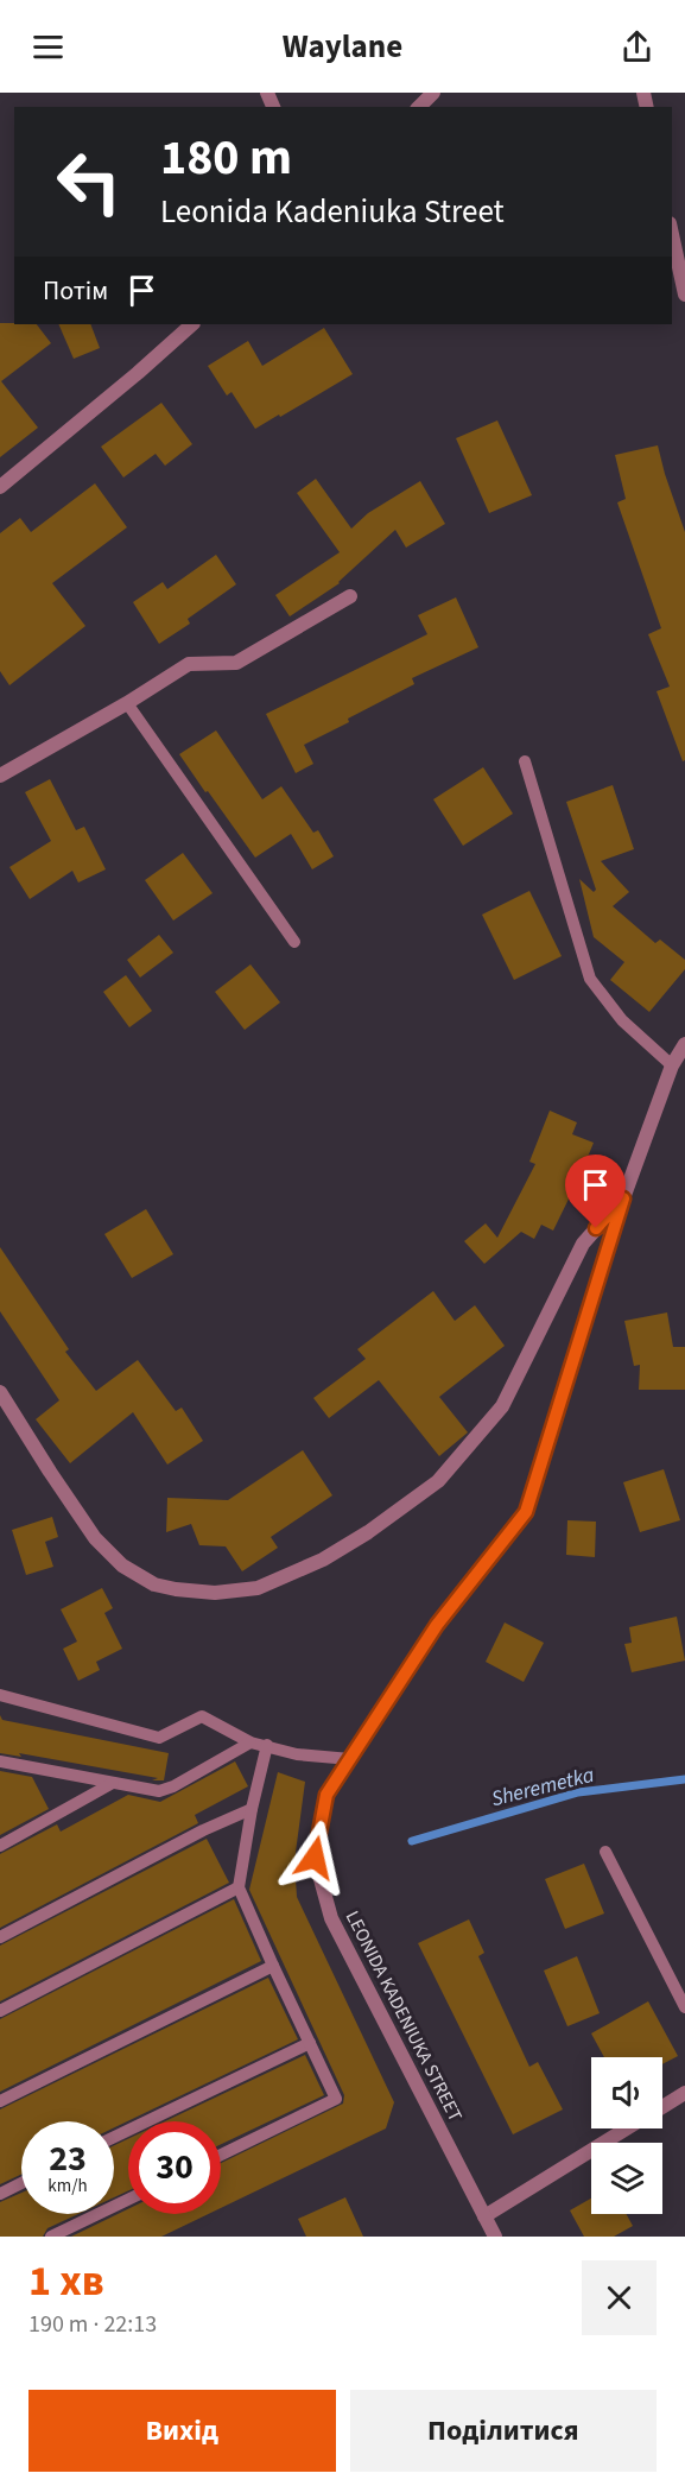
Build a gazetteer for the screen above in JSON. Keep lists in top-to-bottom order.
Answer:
{
  "streets": {
    "street": ["LEONIDA KADENIUKA STREET"]
  },
  "water": ["Sheremetka"],
  "page": {
    "header": "Waylane",
    "turn": ["180 m", "Leonida Kadeniuka Street"],
    "then": "Потім",
    "speed": "23 km/h",
    "limit": "30",
    "heading": ["1 хв", "190 m · 22:13"],
    "buttons": ["Вихід", "Поділитися"]
  }
}
